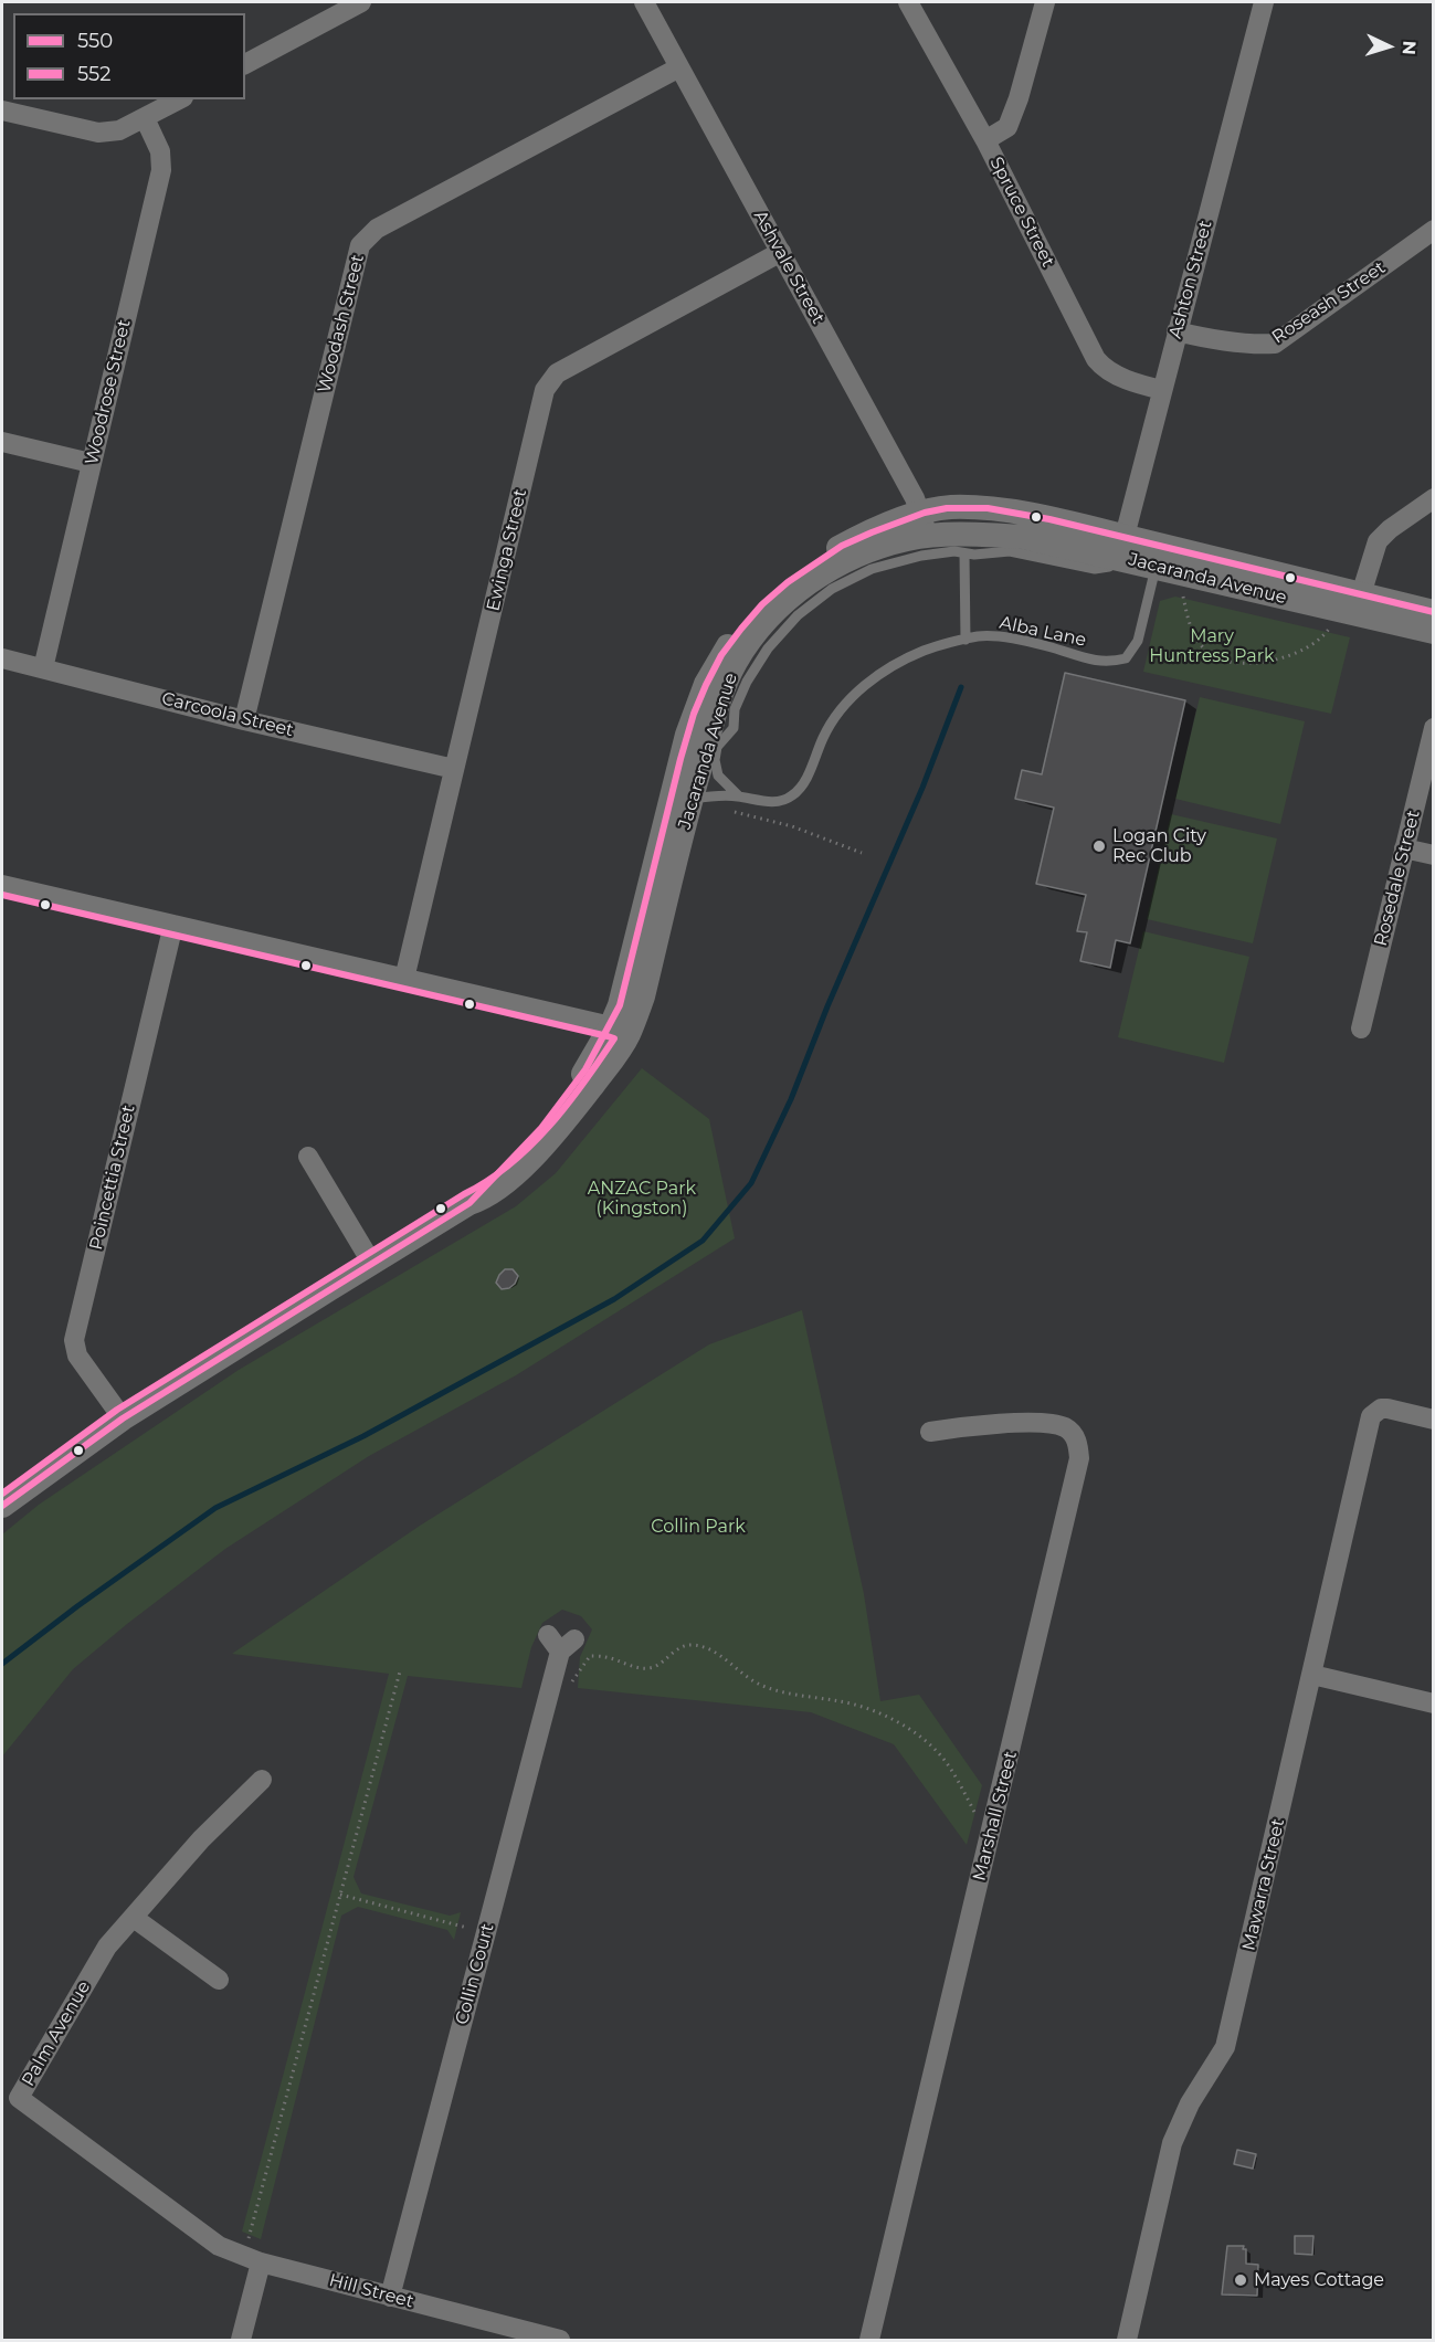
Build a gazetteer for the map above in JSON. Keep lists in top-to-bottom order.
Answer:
{
  "streets": {
    "street": [
      "Spruce Street",
      "Ashvale Street",
      "Ashton Street",
      "Roseash Street",
      "Woodash Street",
      "Woodrose Street",
      "Ewinga Street",
      "Jacaranda Avenue",
      "Carcoola Street",
      "Rosedale Street",
      "Poincettia Street",
      "Marshall Street",
      "Mawarra Street",
      "Collin Court",
      "Palm Avenue",
      "Hill Street"
    ],
    "lane": ["Alba Lane"]
  },
  "crossings": [
    ["Spruce Street", "Ashton Street"],
    ["Ashvale Street", "Woodash Street"],
    ["Ashvale Street", "Ewinga Street"],
    ["Ashvale Street", "Jacaranda Avenue"],
    ["Ashton Street", "Roseash Street"],
    ["Ashton Street", "Jacaranda Avenue"],
    ["Woodash Street", "Carcoola Street"],
    ["Woodrose Street", "Carcoola Street"],
    ["Ewinga Street", "Carcoola Street"],
    ["Jacaranda Avenue", "Alba Lane"],
    ["Jacaranda Avenue", "Poincettia Street"],
    ["Collin Court", "Hill Street"],
    ["Palm Avenue", "Hill Street"]
  ],
  "parks": ["Mary Huntress Park", "ANZAC Park (Kingston)", "Collin Park"],
  "places": ["Logan City Rec Club", "Mayes Cottage"],
  "lines": ["transit line 550", "transit line 552"],
  "legend": ["550", "552"],
  "north": "right"
}
